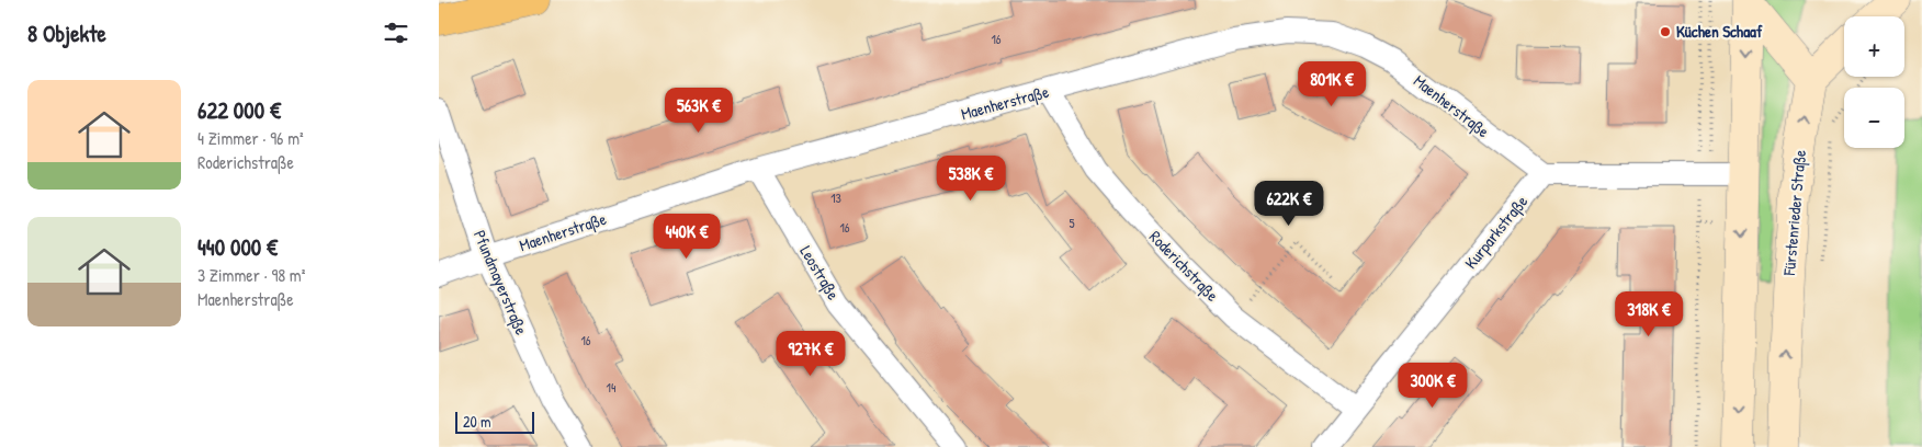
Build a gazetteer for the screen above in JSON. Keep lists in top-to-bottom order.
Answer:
{
  "streets": {
    "main road": ["Fürstenrieder Straße"],
    "street": [
      "Maenherstraße",
      "Kurparkstraße",
      "Roderichstraße",
      "Leostraße",
      "Pfundmayerstraße"
    ]
  },
  "crossings": [
    ["Maenherstraße", "Kurparkstraße"],
    ["Maenherstraße", "Roderichstraße"],
    ["Maenherstraße", "Leostraße"],
    ["Maenherstraße", "Pfundmayerstraße"],
    ["Kurparkstraße", "Roderichstraße"]
  ],
  "places": ["Küchen Schaaf"],
  "house_numbers": [
    "16",
    "13",
    "5",
    "16",
    "16",
    "14"
  ],
  "scale_bar": "20 m",
  "page": {
    "heading": "8 Objekte",
    "map_buttons": ["+", "−"],
    "price": [
      "801K €",
      "563K €",
      "538K €",
      "622K €",
      "440K €",
      "318K €",
      "927K €",
      "300K €"
    ],
    "list": [
      {
        "name": "622 000 €",
        "note": "4 Zimmer · 96 m² · Roderichstraße"
      },
      {
        "name": "440 000 €",
        "note": "3 Zimmer · 98 m² · Maenherstraße"
      }
    ],
    "scale": "20 m"
  }
}
